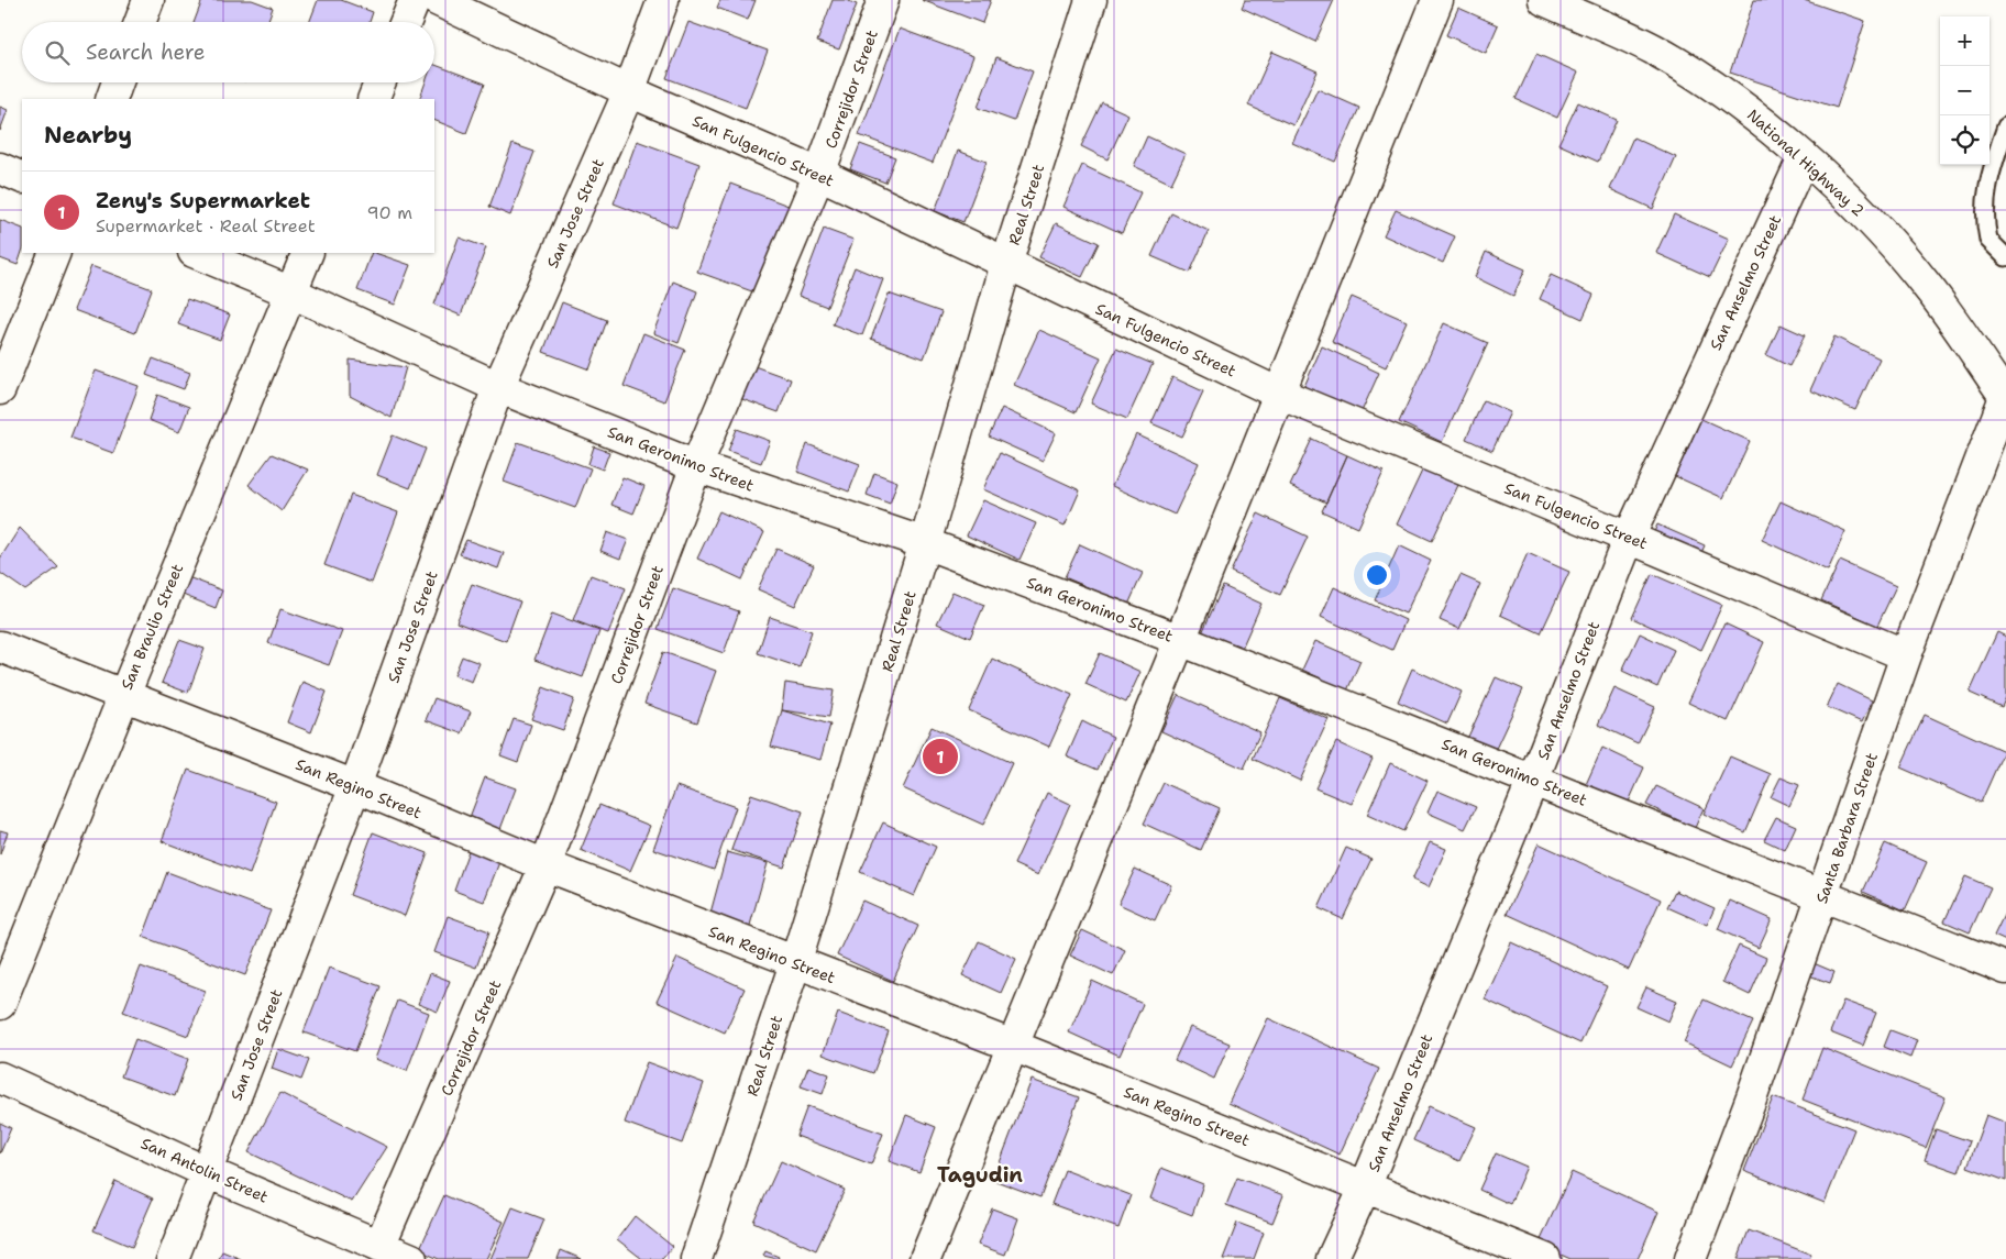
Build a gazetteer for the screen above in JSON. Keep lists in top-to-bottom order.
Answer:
{
  "streets": {
    "main road": [
      "Correjidor Street",
      "San Fulgencio Street",
      "National Highway 2",
      "Real Street",
      "San Jose Street",
      "San Anselmo Street",
      "San Geronimo Street",
      "San Braulio Street",
      "San Regino Street",
      "Santa Barbara Street",
      "San Antolin Street"
    ]
  },
  "crossings": [
    ["Correjidor Street", "San Fulgencio Street"],
    ["Correjidor Street", "San Geronimo Street"],
    ["Correjidor Street", "San Regino Street"],
    ["Correjidor Street", "San Antolin Street"],
    ["San Fulgencio Street", "Real Street"],
    ["San Fulgencio Street", "San Jose Street"],
    ["San Fulgencio Street", "San Anselmo Street"],
    ["San Fulgencio Street", "Santa Barbara Street"],
    ["National Highway 2", "San Anselmo Street"],
    ["National Highway 2", "Santa Barbara Street"],
    ["Real Street", "San Geronimo Street"],
    ["Real Street", "San Regino Street"],
    ["San Jose Street", "San Geronimo Street"],
    ["San Jose Street", "San Regino Street"],
    ["San Jose Street", "San Antolin Street"],
    ["San Anselmo Street", "San Geronimo Street"],
    ["San Anselmo Street", "San Regino Street"],
    ["San Geronimo Street", "San Braulio Street"],
    ["San Geronimo Street", "Santa Barbara Street"],
    ["San Braulio Street", "San Regino Street"]
  ],
  "districts": ["Tagudin"],
  "page": {
    "map_buttons": ["+", "−"],
    "search": "Search here",
    "heading": "Nearby",
    "list": [
      {
        "mark": "1",
        "name": "Zeny's Supermarket",
        "note": "Supermarket · Real Street",
        "value": "90 m"
      }
    ],
    "pins": "1"
  }
}
